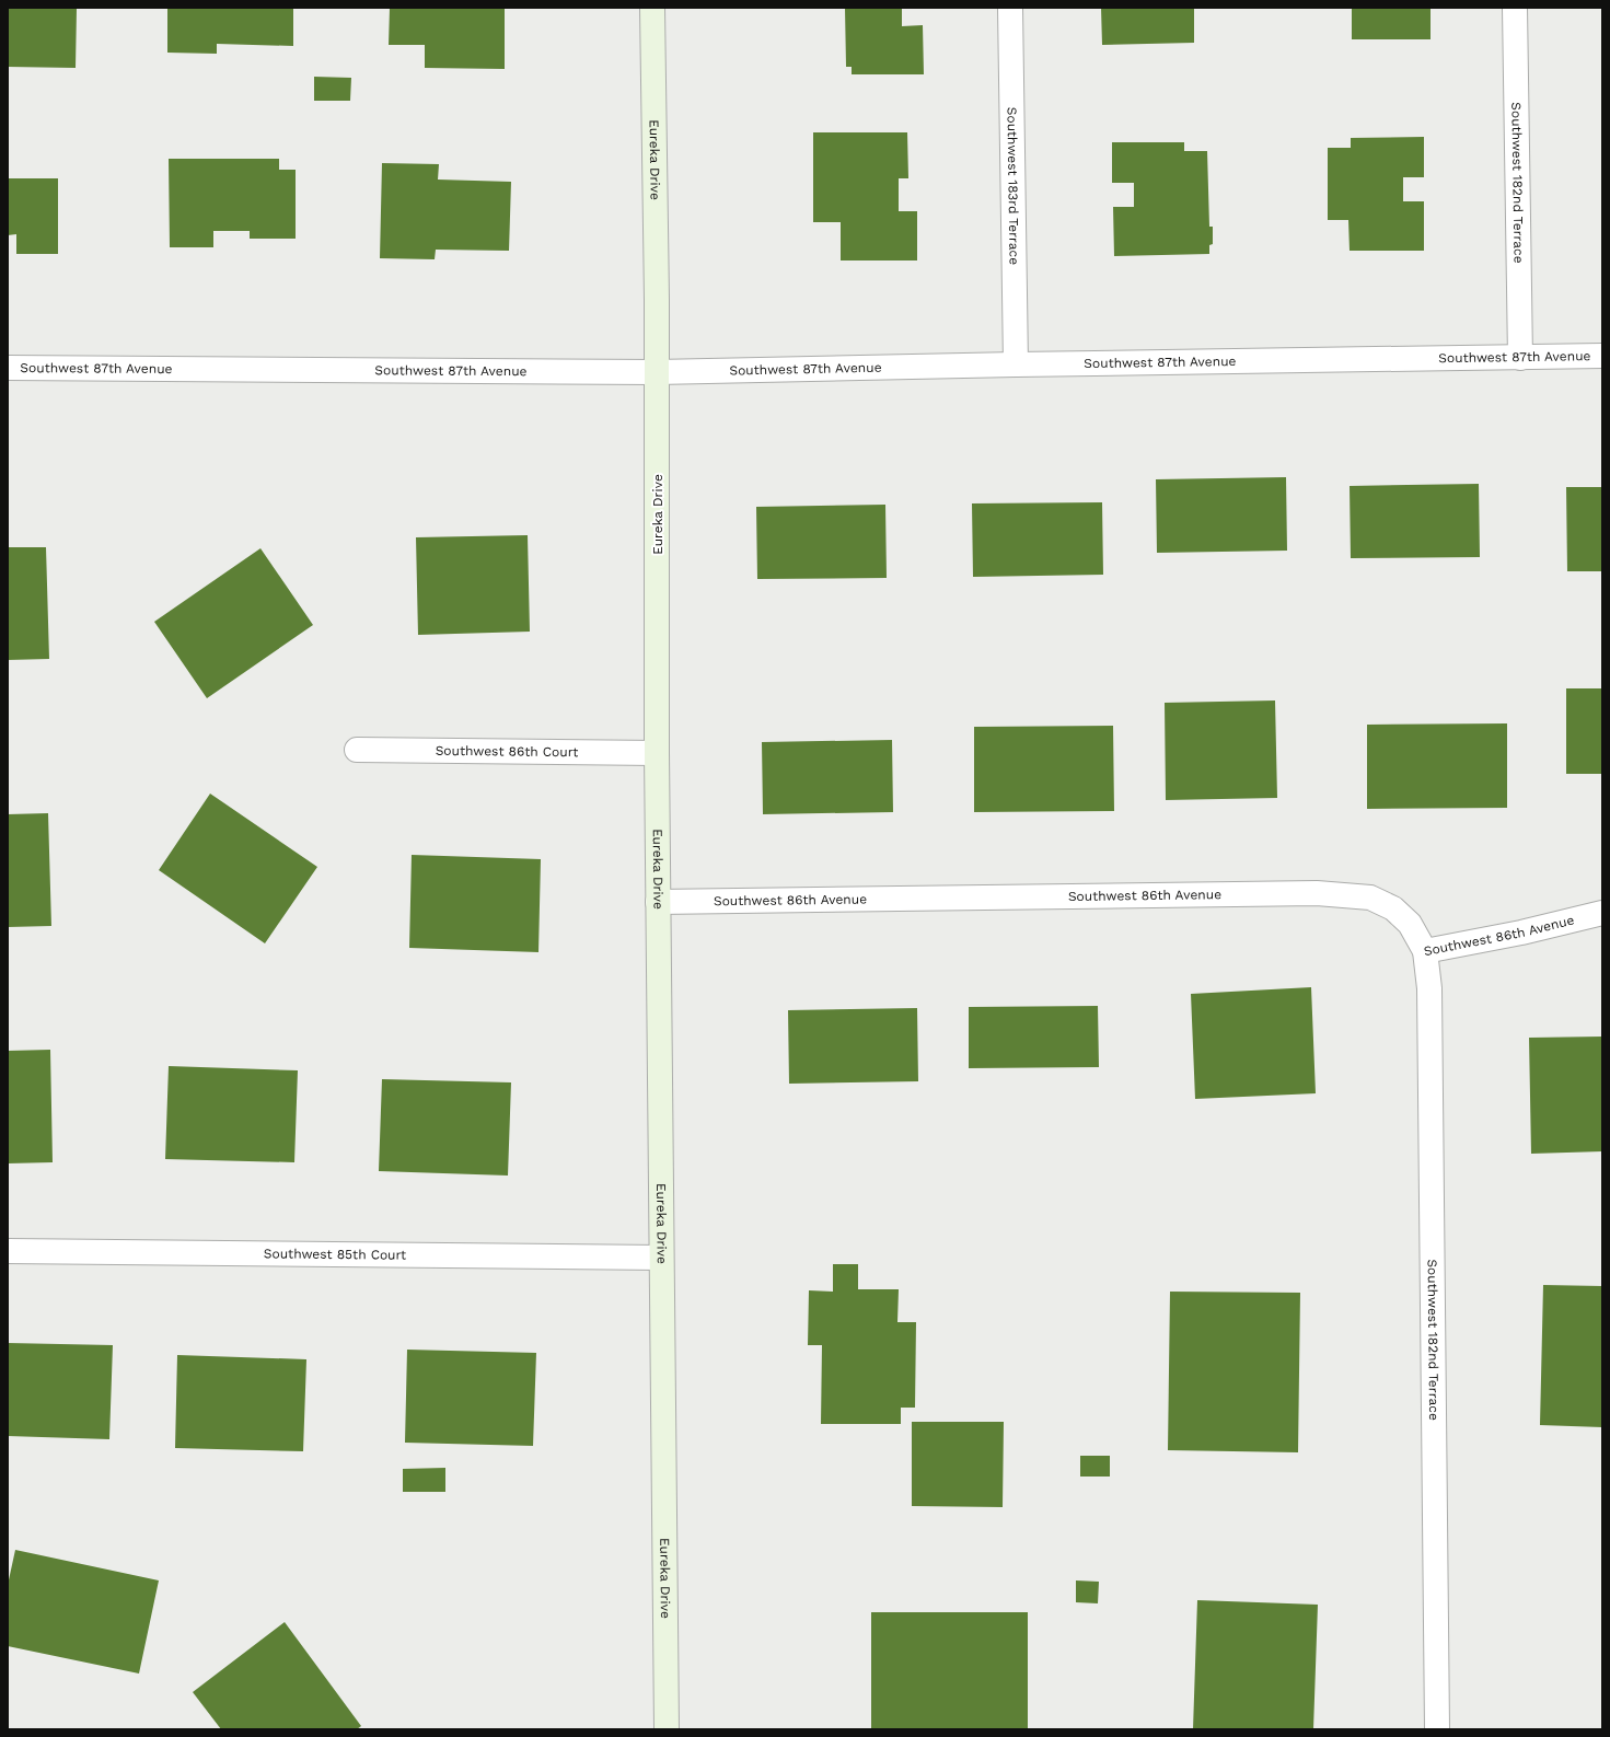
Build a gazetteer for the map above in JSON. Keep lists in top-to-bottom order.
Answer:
{
  "streets": {
    "main road": ["Eureka Drive"],
    "street": [
      "Southwest 182nd Terrace",
      "Southwest 183rd Terrace",
      "Southwest 87th Avenue",
      "Southwest 86th Court",
      "Southwest 86th Avenue",
      "Southwest 85th Court"
    ]
  },
  "crossings": [
    ["Eureka Drive", "Southwest 87th Avenue"],
    ["Eureka Drive", "Southwest 86th Court"],
    ["Eureka Drive", "Southwest 86th Avenue"],
    ["Eureka Drive", "Southwest 85th Court"],
    ["Southwest 182nd Terrace", "Southwest 87th Avenue"],
    ["Southwest 182nd Terrace", "Southwest 86th Avenue"],
    ["Southwest 183rd Terrace", "Southwest 87th Avenue"]
  ]
}
